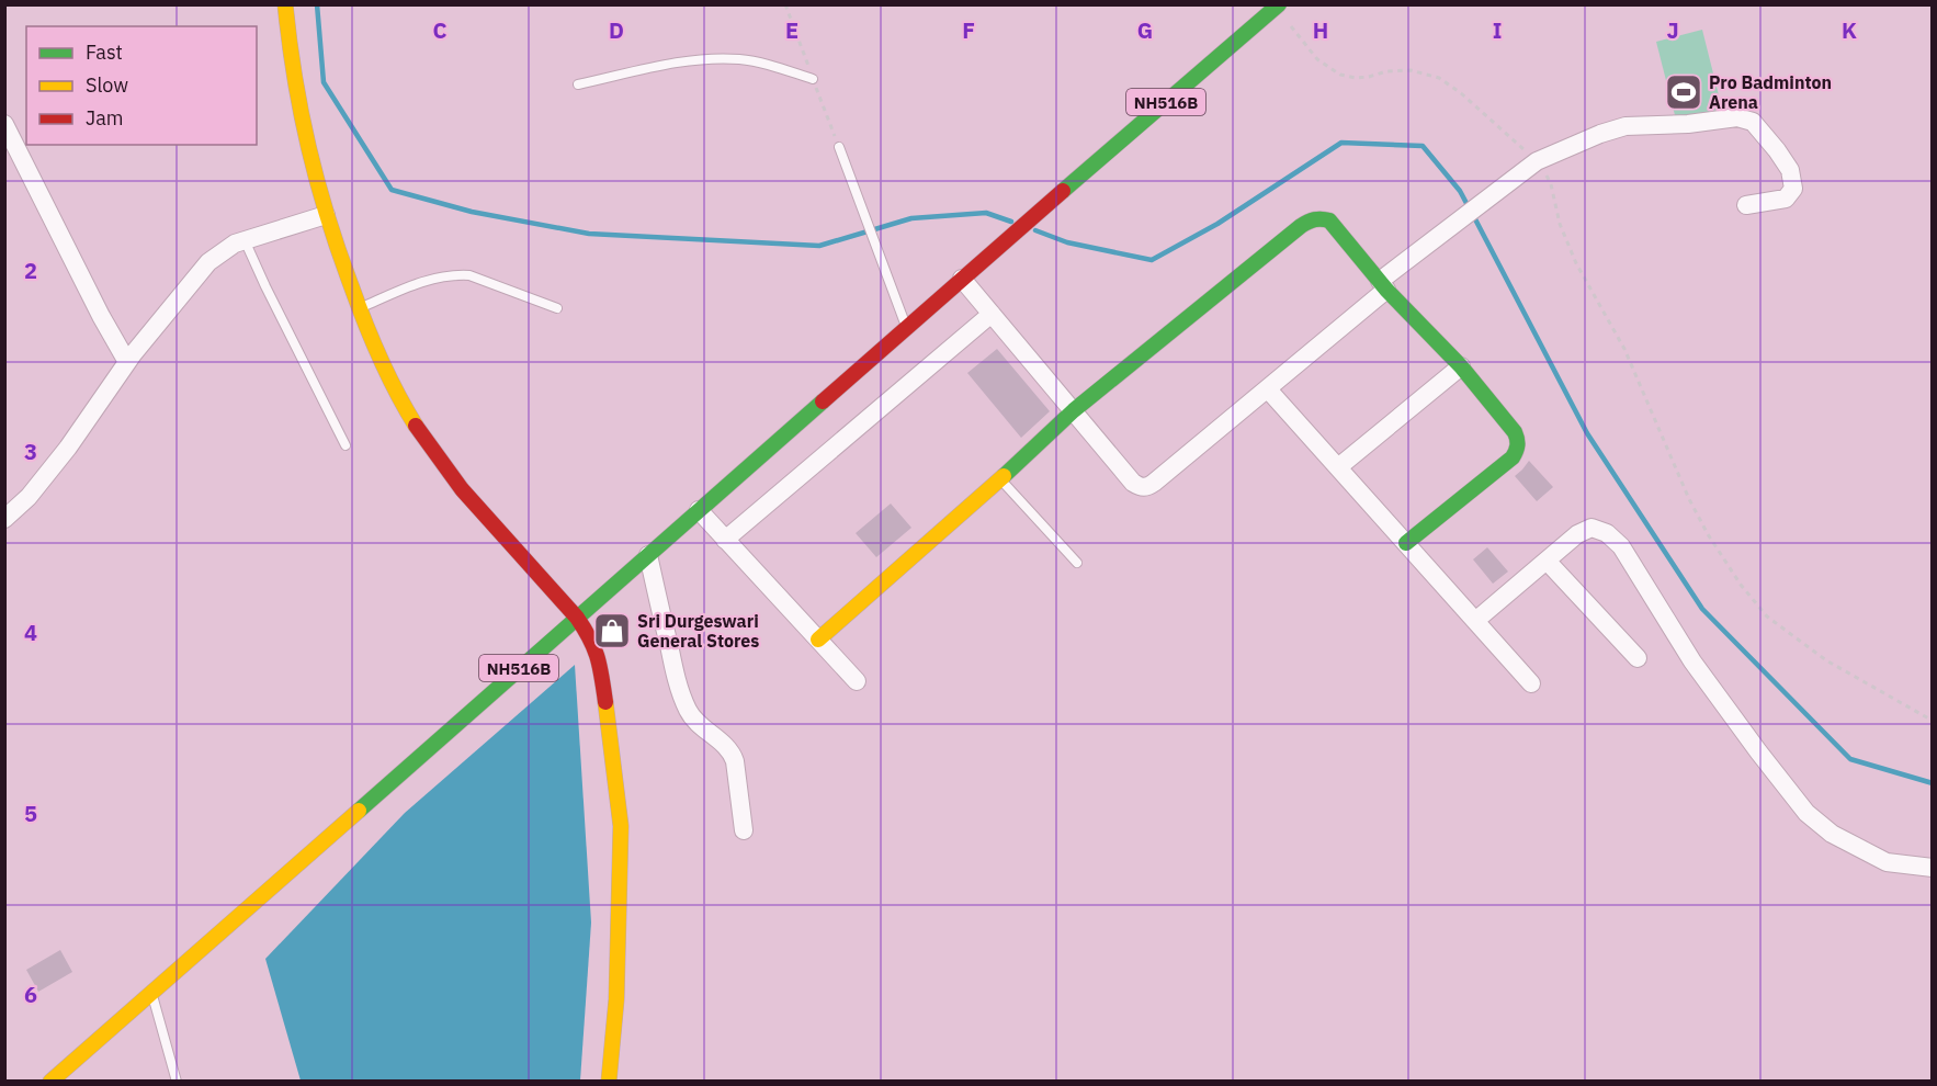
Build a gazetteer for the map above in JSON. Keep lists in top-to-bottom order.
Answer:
{
  "streets": {
    "main road": ["NH516B"]
  },
  "places": {
    "sports": ["Pro Badminton Arena"],
    "shop": ["Sri Durgeswari General Stores"]
  },
  "legend": ["Fast", "Slow", "Jam"],
  "grid": {
    "columns": [
      "C",
      "D",
      "E",
      "F",
      "G",
      "H",
      "I",
      "J",
      "K"
    ],
    "rows": [
      "2",
      "3",
      "4",
      "5",
      "6"
    ]
  }
}
